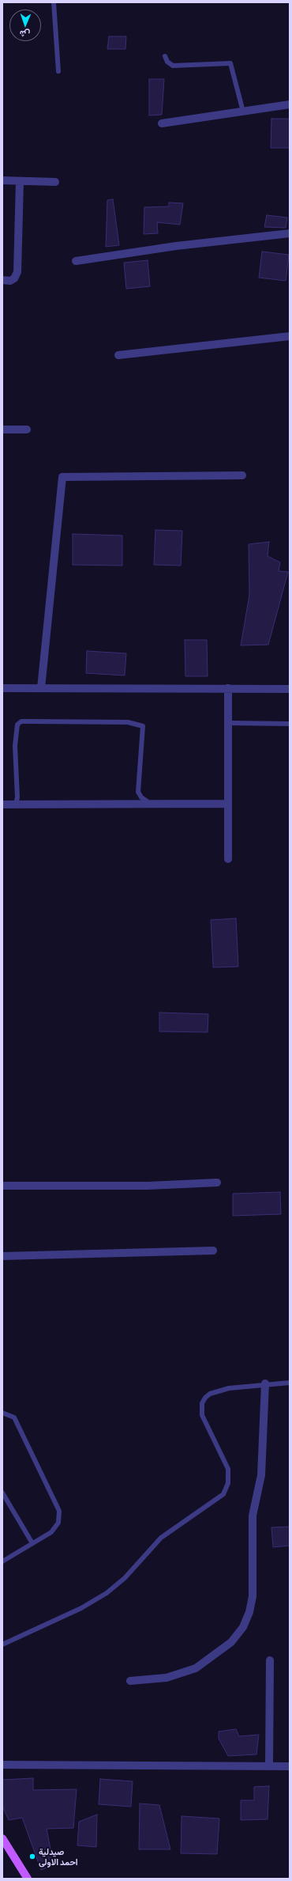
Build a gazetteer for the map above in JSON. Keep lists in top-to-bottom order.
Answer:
{
  "places": ["صيدلية احمد الاولى"],
  "north": "bottom"
}
